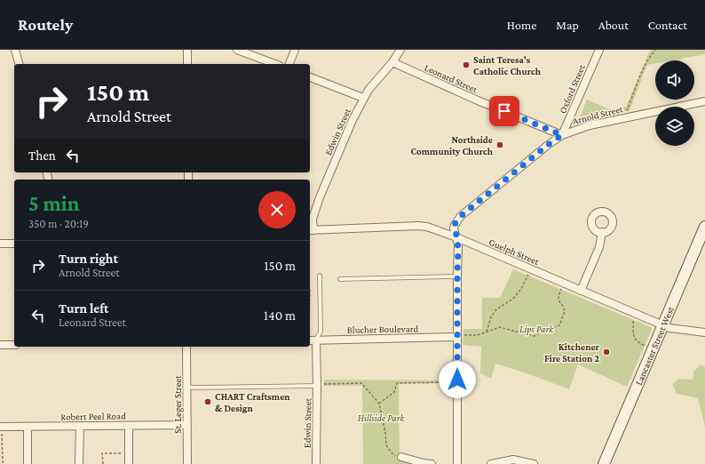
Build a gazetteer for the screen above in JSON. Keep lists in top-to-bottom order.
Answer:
{
  "streets": {
    "main road": ["Lancaster Street West"],
    "street": [
      "Leonard Street",
      "Oxford Street",
      "Arnold Street",
      "Edwin Street",
      "Guelph Street",
      "Blucher Boulevard",
      "St. Leger Street",
      "Robert Peel Road"
    ]
  },
  "crossings": [
    ["Leonard Street", "Oxford Street"],
    ["Leonard Street", "Arnold Street"],
    ["Leonard Street", "Edwin Street"],
    ["Oxford Street", "Arnold Street"],
    ["Arnold Street", "Guelph Street"],
    ["Arnold Street", "Blucher Boulevard"],
    ["Edwin Street", "Guelph Street"],
    ["Edwin Street", "Blucher Boulevard"],
    ["Guelph Street", "Lancaster Street West"],
    ["St. Leger Street", "Robert Peel Road"]
  ],
  "parks": ["Lips Park", "Hillside Park"],
  "places": [
    "Saint Teresa's Catholic Church",
    "Northside Community Church",
    "Kitchener Fire Station 2",
    "CHART Craftsmen & Design"
  ],
  "page": {
    "header": "Routely",
    "nav": [
      "Home",
      "Map",
      "About",
      "Contact"
    ],
    "turn": ["150 m", "Arnold Street"],
    "then": "Then",
    "heading": ["5 min", "350 m · 20:19"],
    "list": [
      {
        "name": "Turn right",
        "note": "Arnold Street",
        "value": "150 m"
      },
      {
        "name": "Turn left",
        "note": "Leonard Street",
        "value": "140 m"
      }
    ]
  }
}
